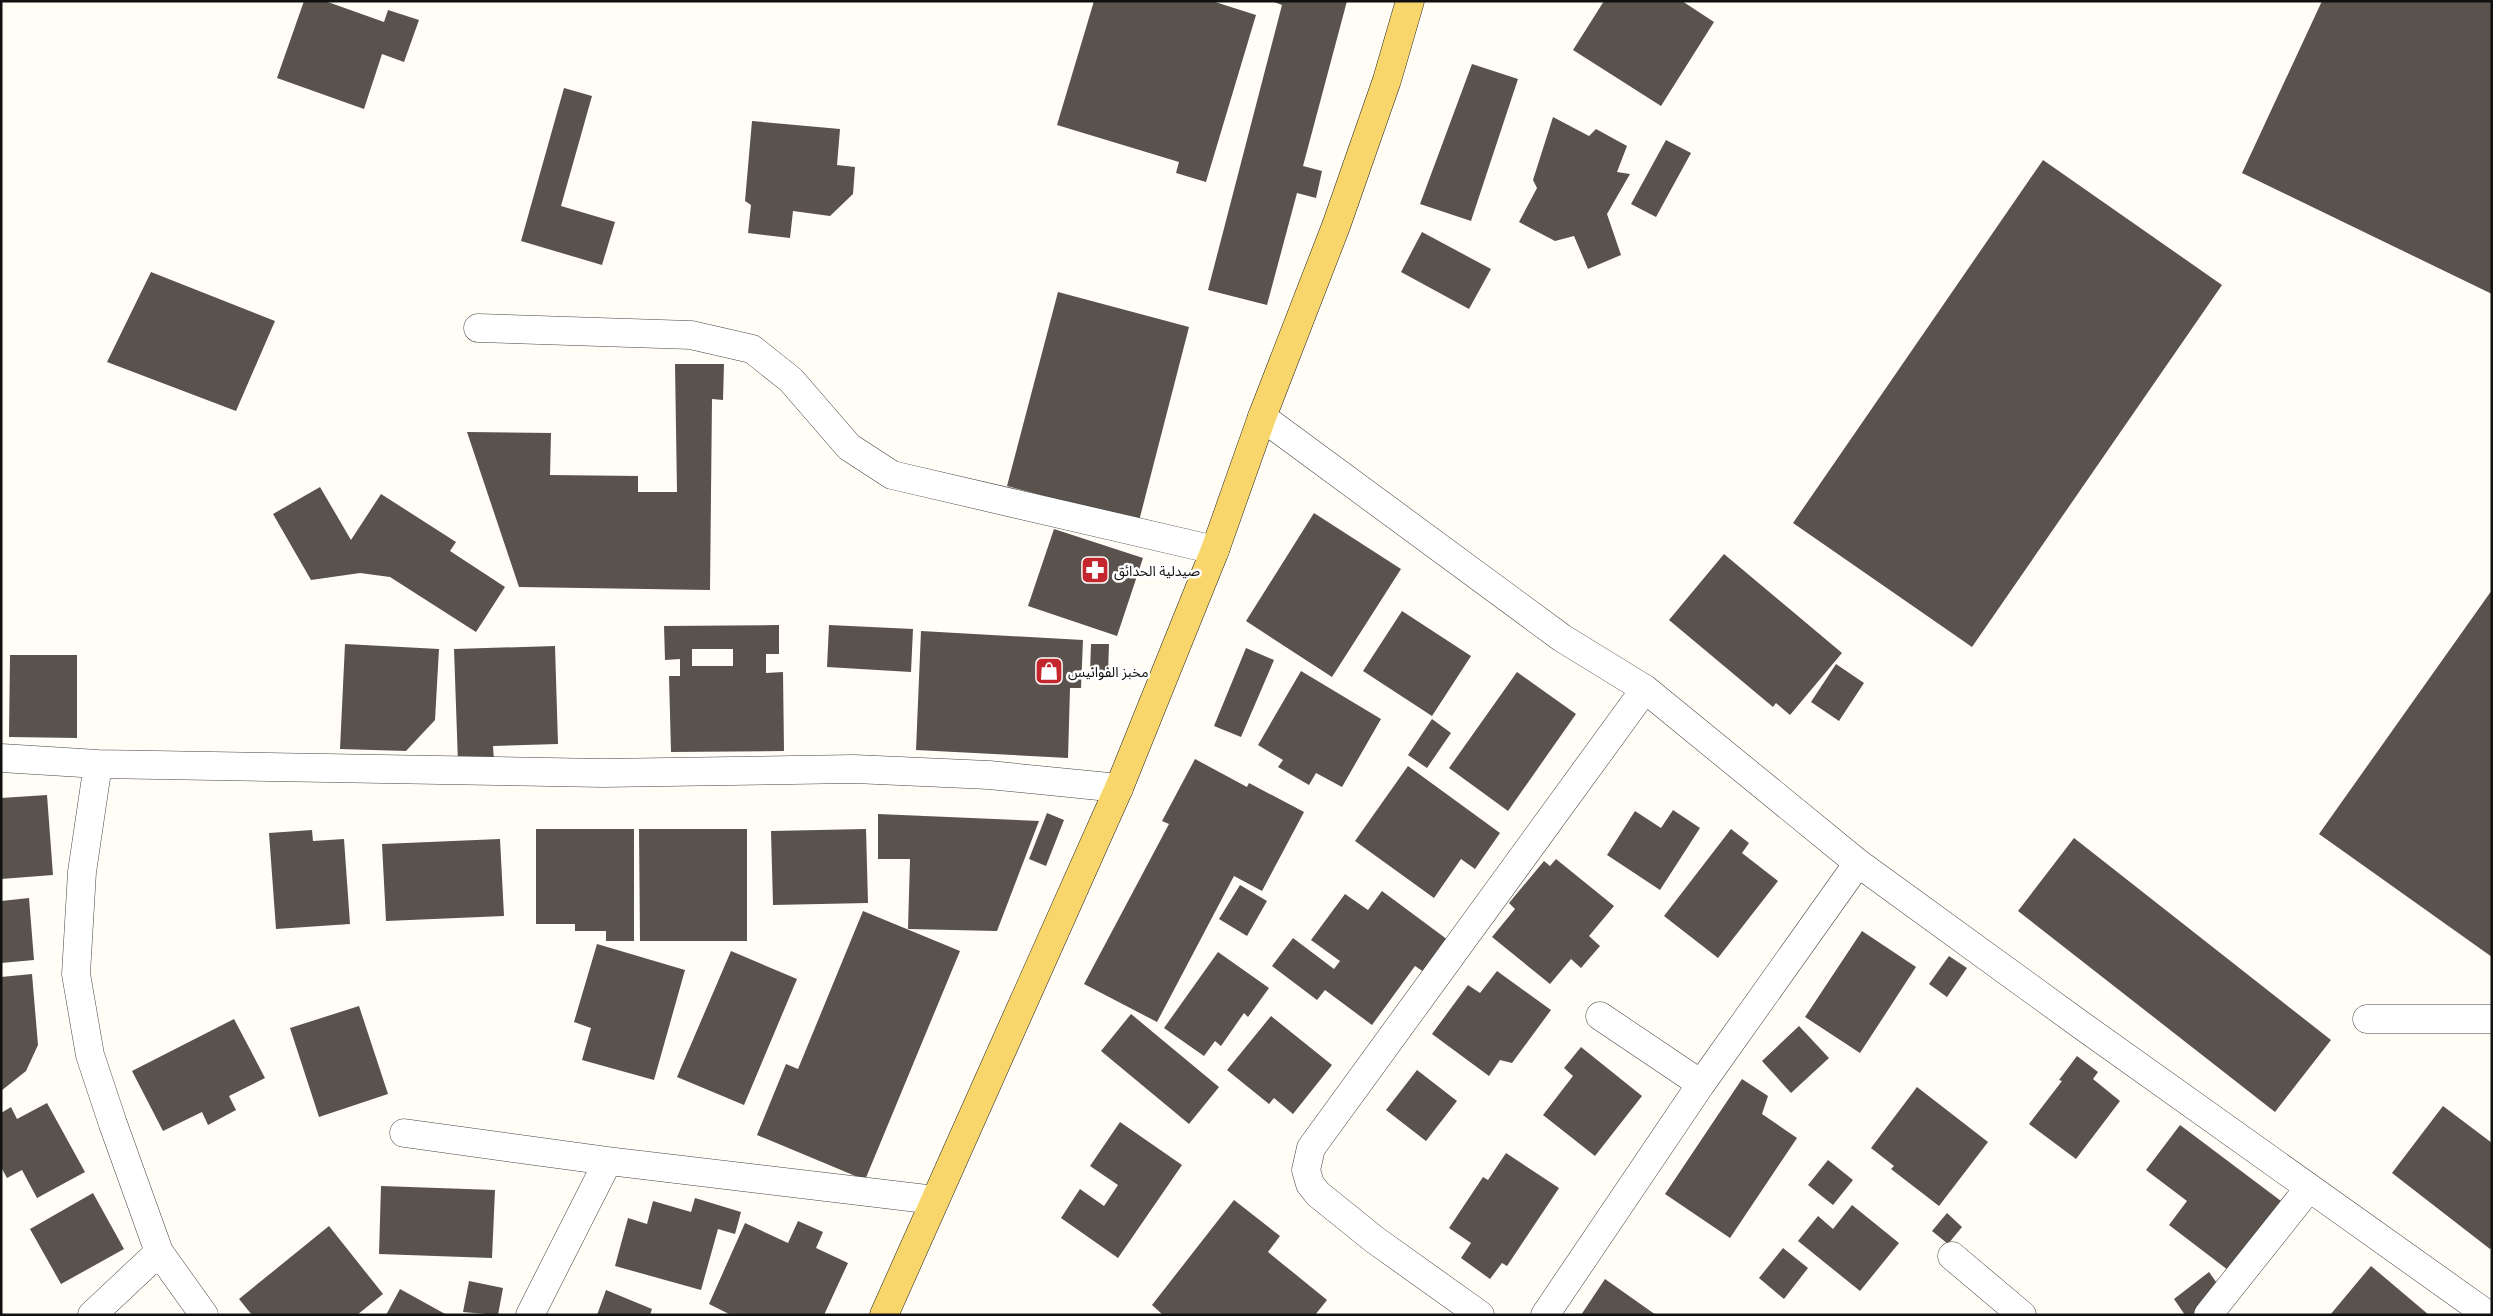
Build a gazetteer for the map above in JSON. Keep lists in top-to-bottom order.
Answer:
{
  "places": {
    "pharmacy": ["صيدلية الحدائق"],
    "shop": ["مخبز الفوانيس"]
  }
}
